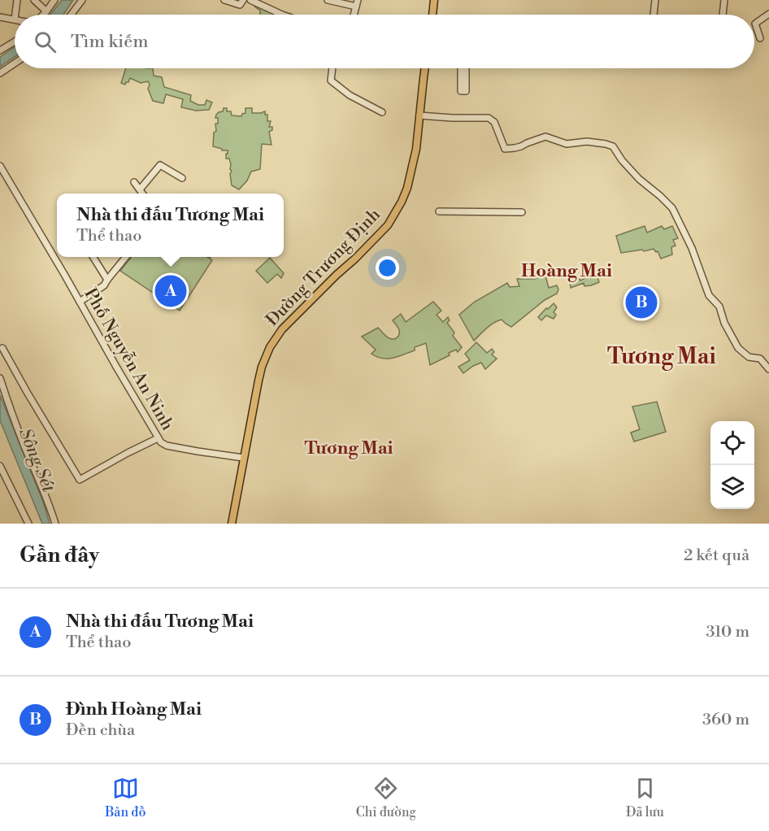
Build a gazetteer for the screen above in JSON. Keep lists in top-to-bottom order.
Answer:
{
  "streets": {
    "main road": ["Đường Trương Định"],
    "street": ["Phố Nguyễn An Ninh"]
  },
  "crossings": [
    ["Đường Trương Định", "Phố Nguyễn An Ninh"]
  ],
  "districts": ["Hoàng Mai", "Tương Mai", "Tương Mai"],
  "water": ["Sông Sét"],
  "page": {
    "search": "Tìm kiếm",
    "popup": ["Nhà thi đấu Tương Mai", "Thể thao"],
    "pins": ["A", "B"],
    "heading": ["Gần đây", "2 kết quả"],
    "list": [
      {
        "mark": "A",
        "name": "Nhà thi đấu Tương Mai",
        "note": "Thể thao",
        "value": "310 m"
      },
      {
        "mark": "B",
        "name": "Đình Hoàng Mai",
        "note": "Đền chùa",
        "value": "360 m"
      }
    ],
    "nav": ["Bản đồ", "Chỉ đường", "Đã lưu"]
  }
}
